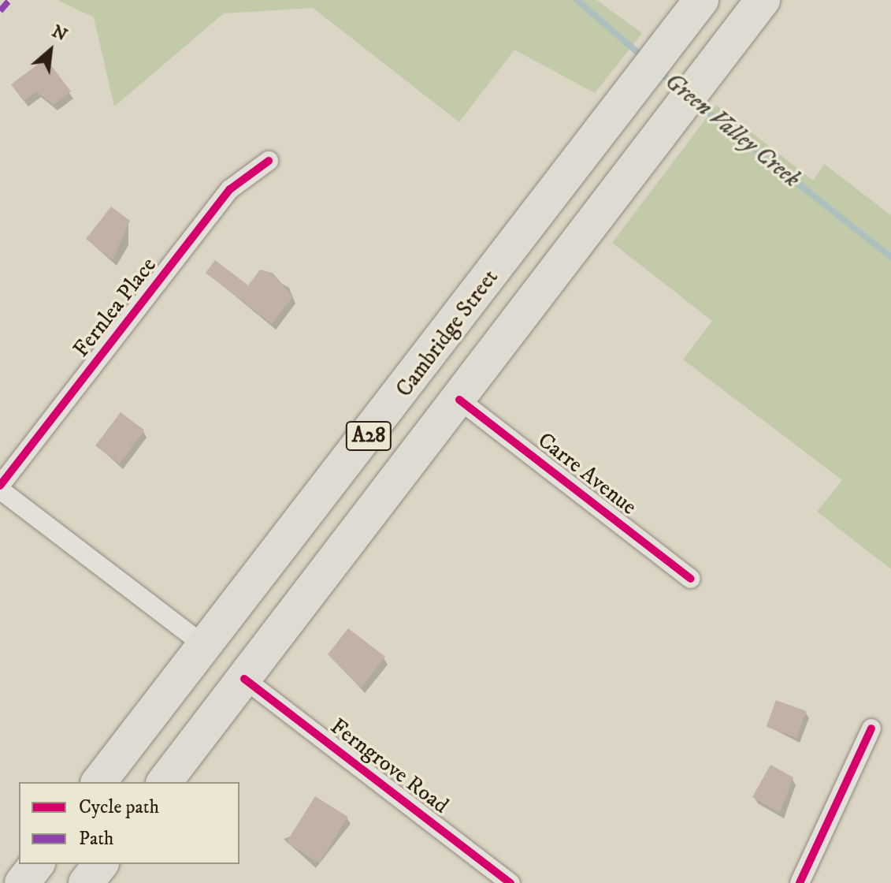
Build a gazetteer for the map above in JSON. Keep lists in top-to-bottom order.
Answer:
{
  "streets": {
    "highway": ["Cambridge Street", "A28"],
    "street": ["Fernlea Place", "Carre Avenue", "Ferngrove Road"]
  },
  "crossings": [
    ["A28", "Carre Avenue"],
    ["A28", "Ferngrove Road"]
  ],
  "water": ["Green Valley Creek"],
  "legend": ["Cycle path", "Path"],
  "north": "top right"
}
